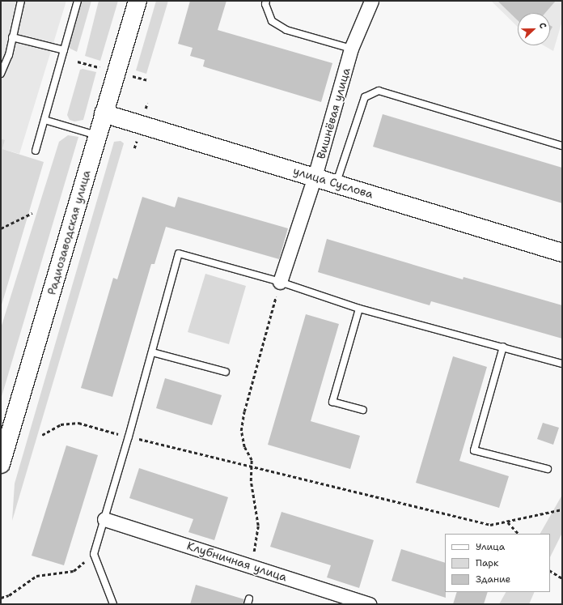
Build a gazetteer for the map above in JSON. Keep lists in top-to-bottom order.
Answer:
{
  "streets": {
    "street": [
      "Вишнёвая улица",
      "улица Суслова",
      "Радиозаводская улица",
      "Клубничная улица"
    ]
  },
  "crossings": [
    ["Вишнёвая улица", "улица Суслова"],
    ["улица Суслова", "Радиозаводская улица"]
  ],
  "legend": ["Улица", "Парк", "Здание"],
  "north": "right"
}
